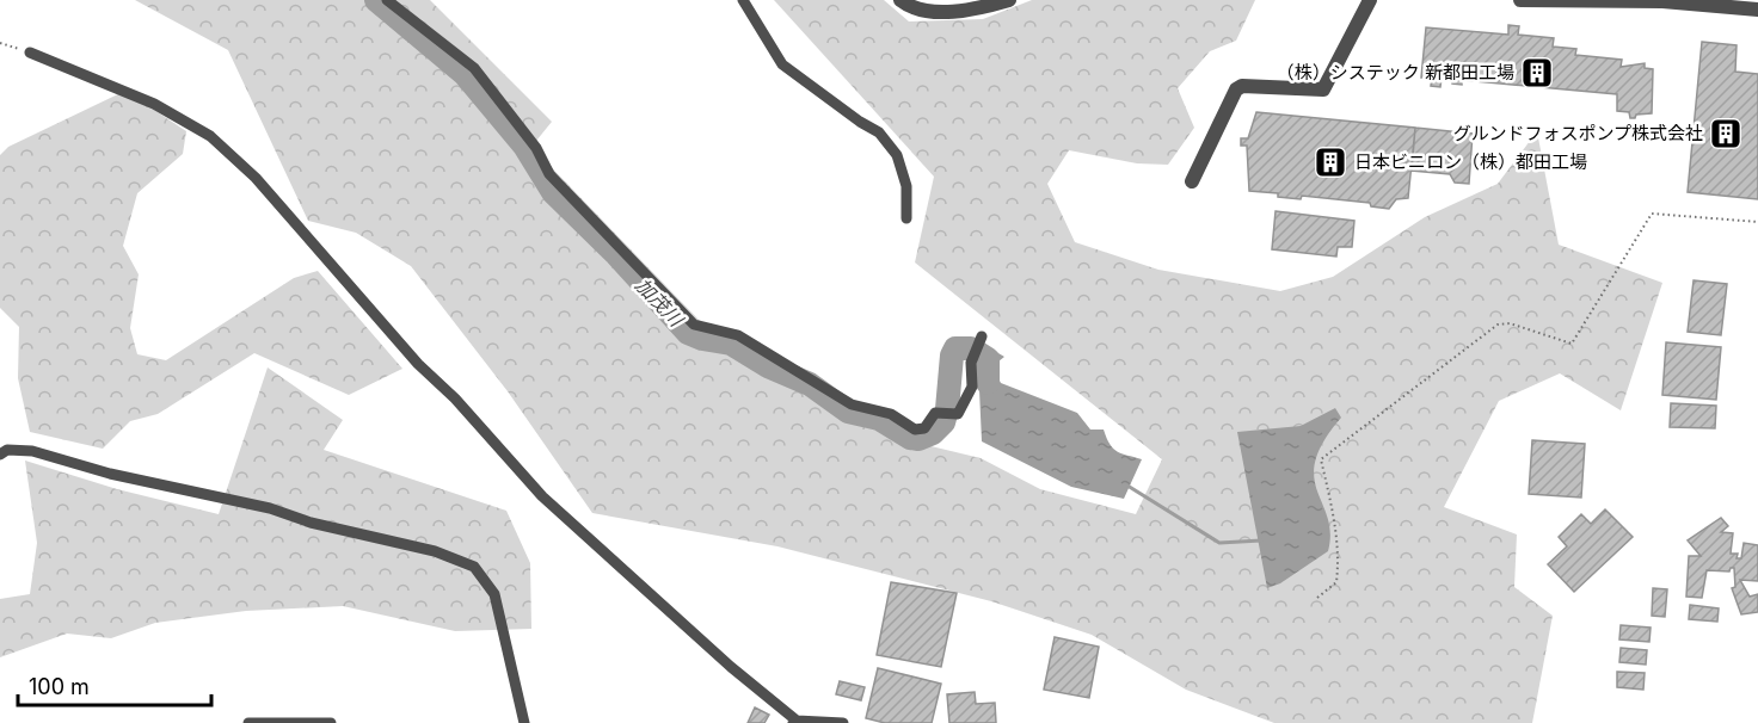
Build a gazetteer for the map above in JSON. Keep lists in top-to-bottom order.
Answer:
{
  "water": ["加茂川"],
  "places": {
    "building": ["（株）システック 新都田工場", "グルンドフォスポンプ株式会社", "日本ビニロン（株）都田工場"]
  },
  "scale_bar": "100 m"
}
